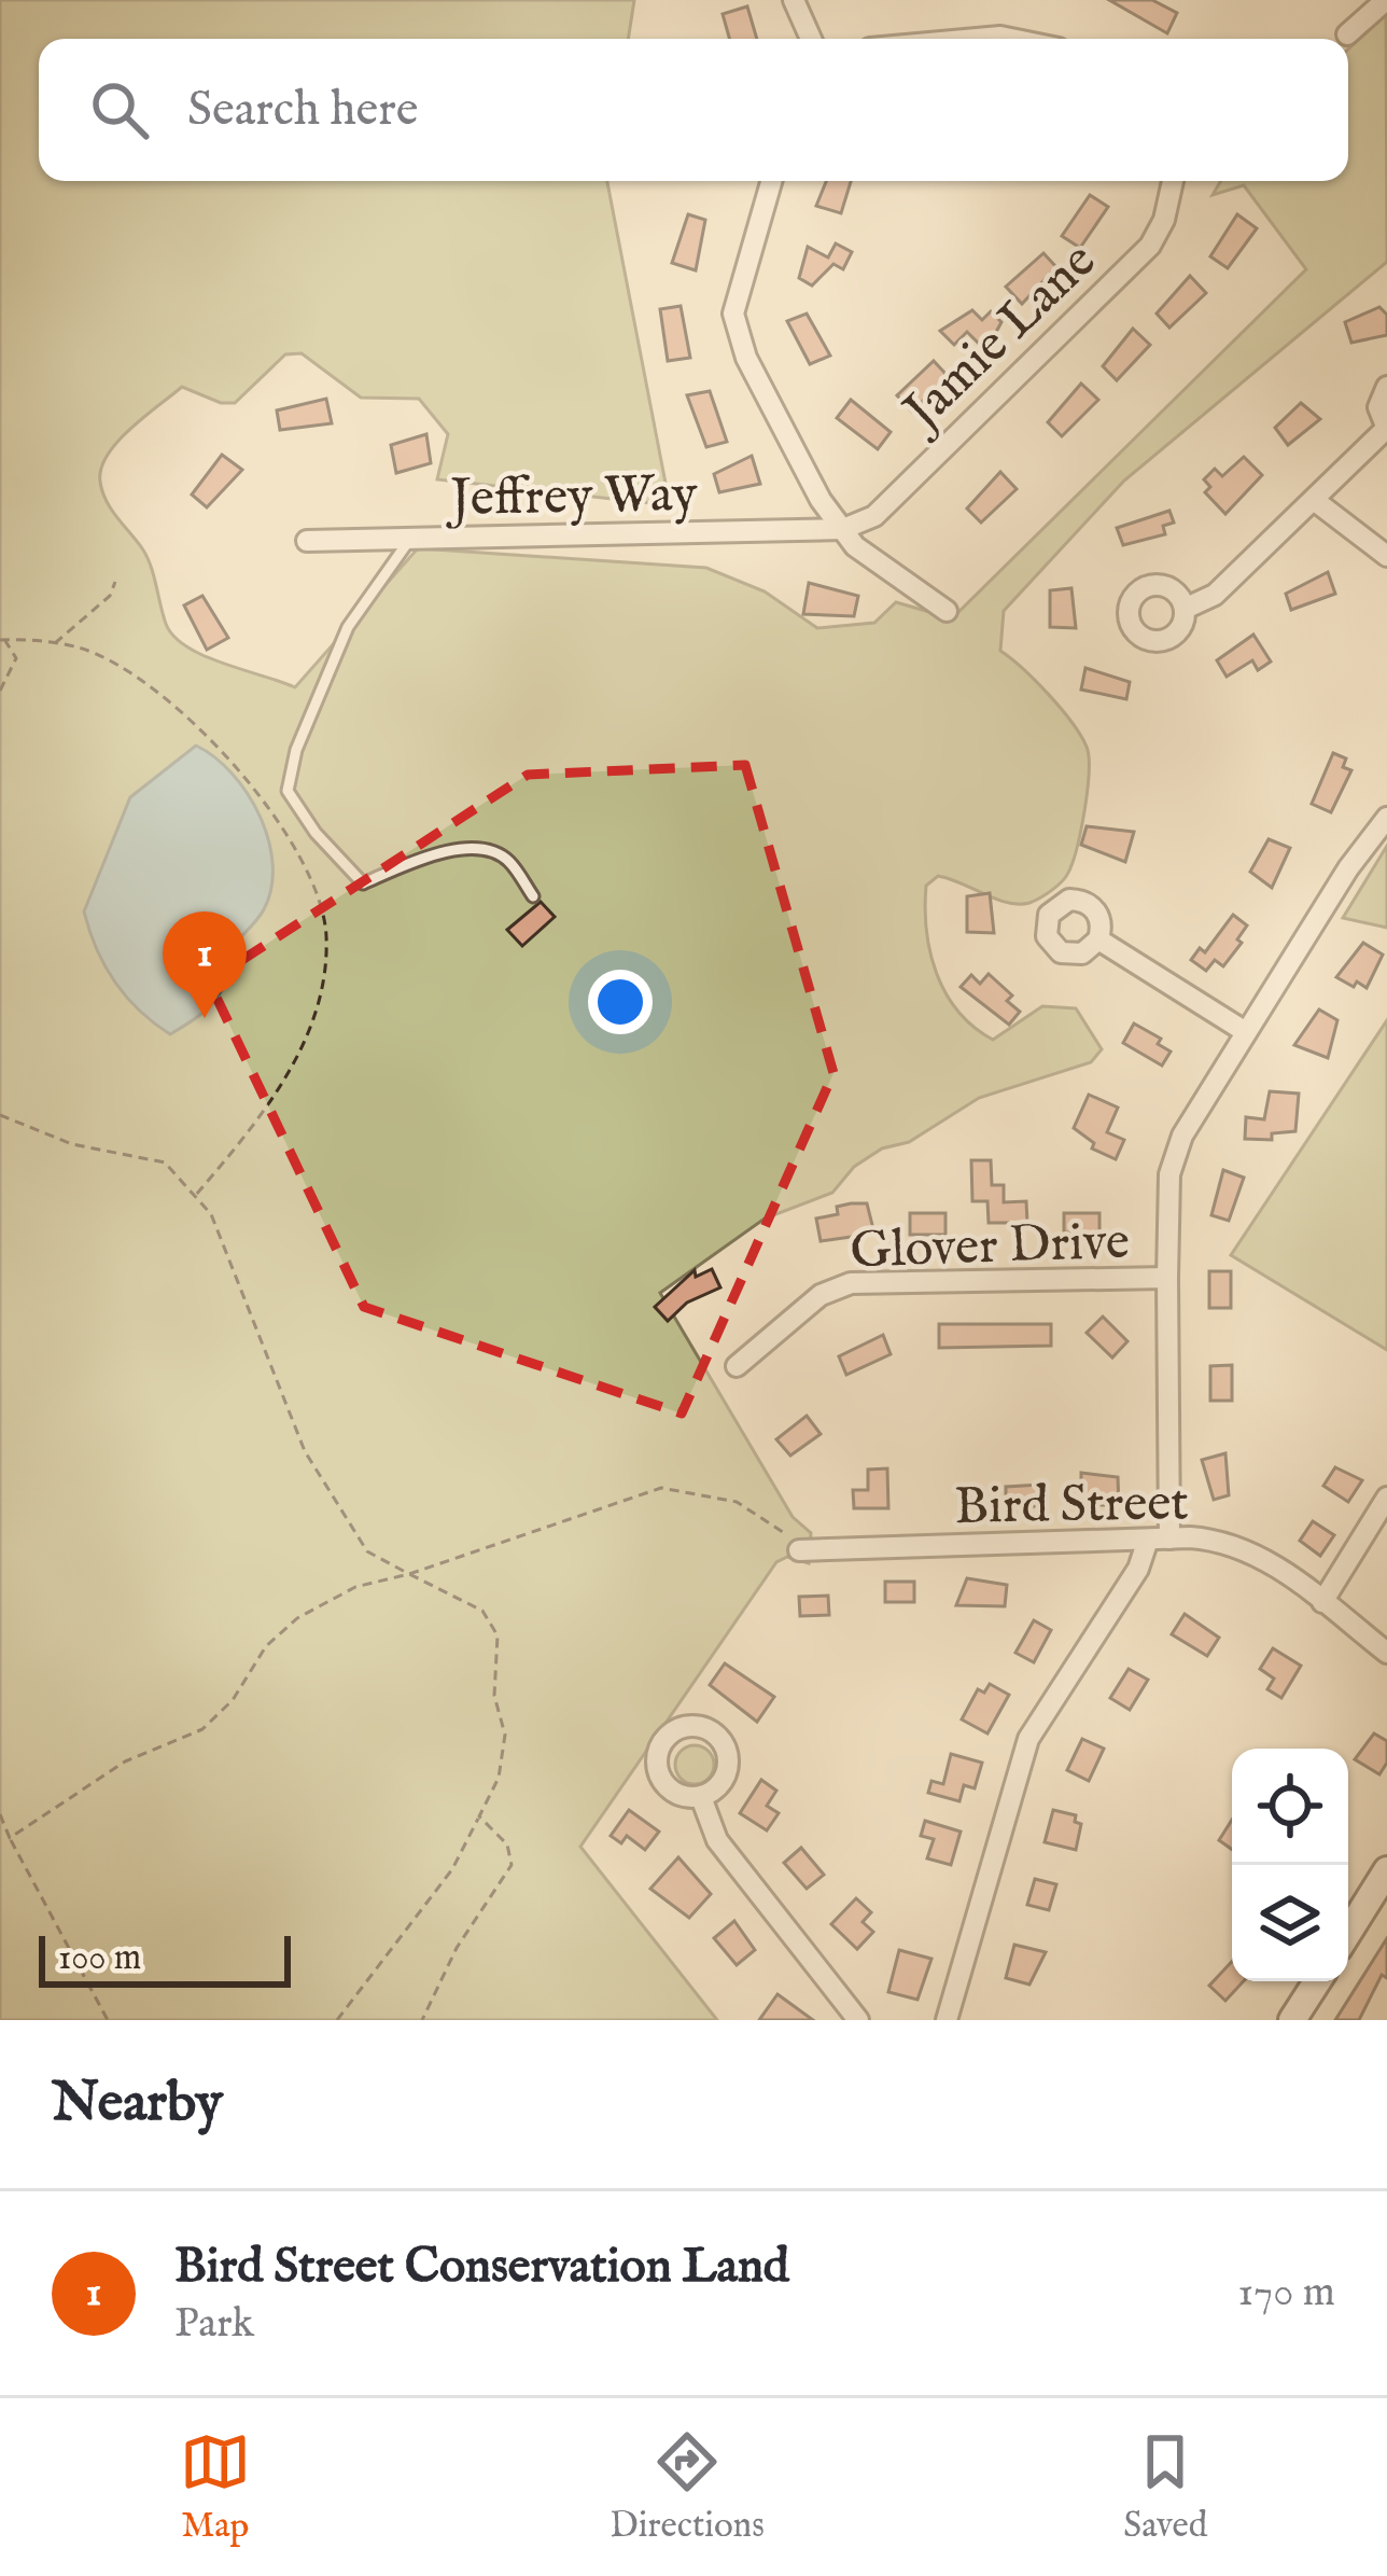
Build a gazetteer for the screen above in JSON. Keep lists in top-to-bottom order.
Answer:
{
  "streets": {
    "street": [
      "Jamie Lane",
      "Jeffrey Way",
      "Glover Drive",
      "Bird Street"
    ]
  },
  "crossings": [
    ["Jamie Lane", "Jeffrey Way"],
    ["Glover Drive", "Bird Street"]
  ],
  "scale_bar": "100 m",
  "page": {
    "search": "Search here",
    "pins": "1",
    "scale": "100 m",
    "heading": "Nearby",
    "list": [
      {
        "mark": "1",
        "name": "Bird Street Conservation Land",
        "note": "Park",
        "value": "170 m"
      }
    ],
    "nav": ["Map", "Directions", "Saved"]
  }
}
